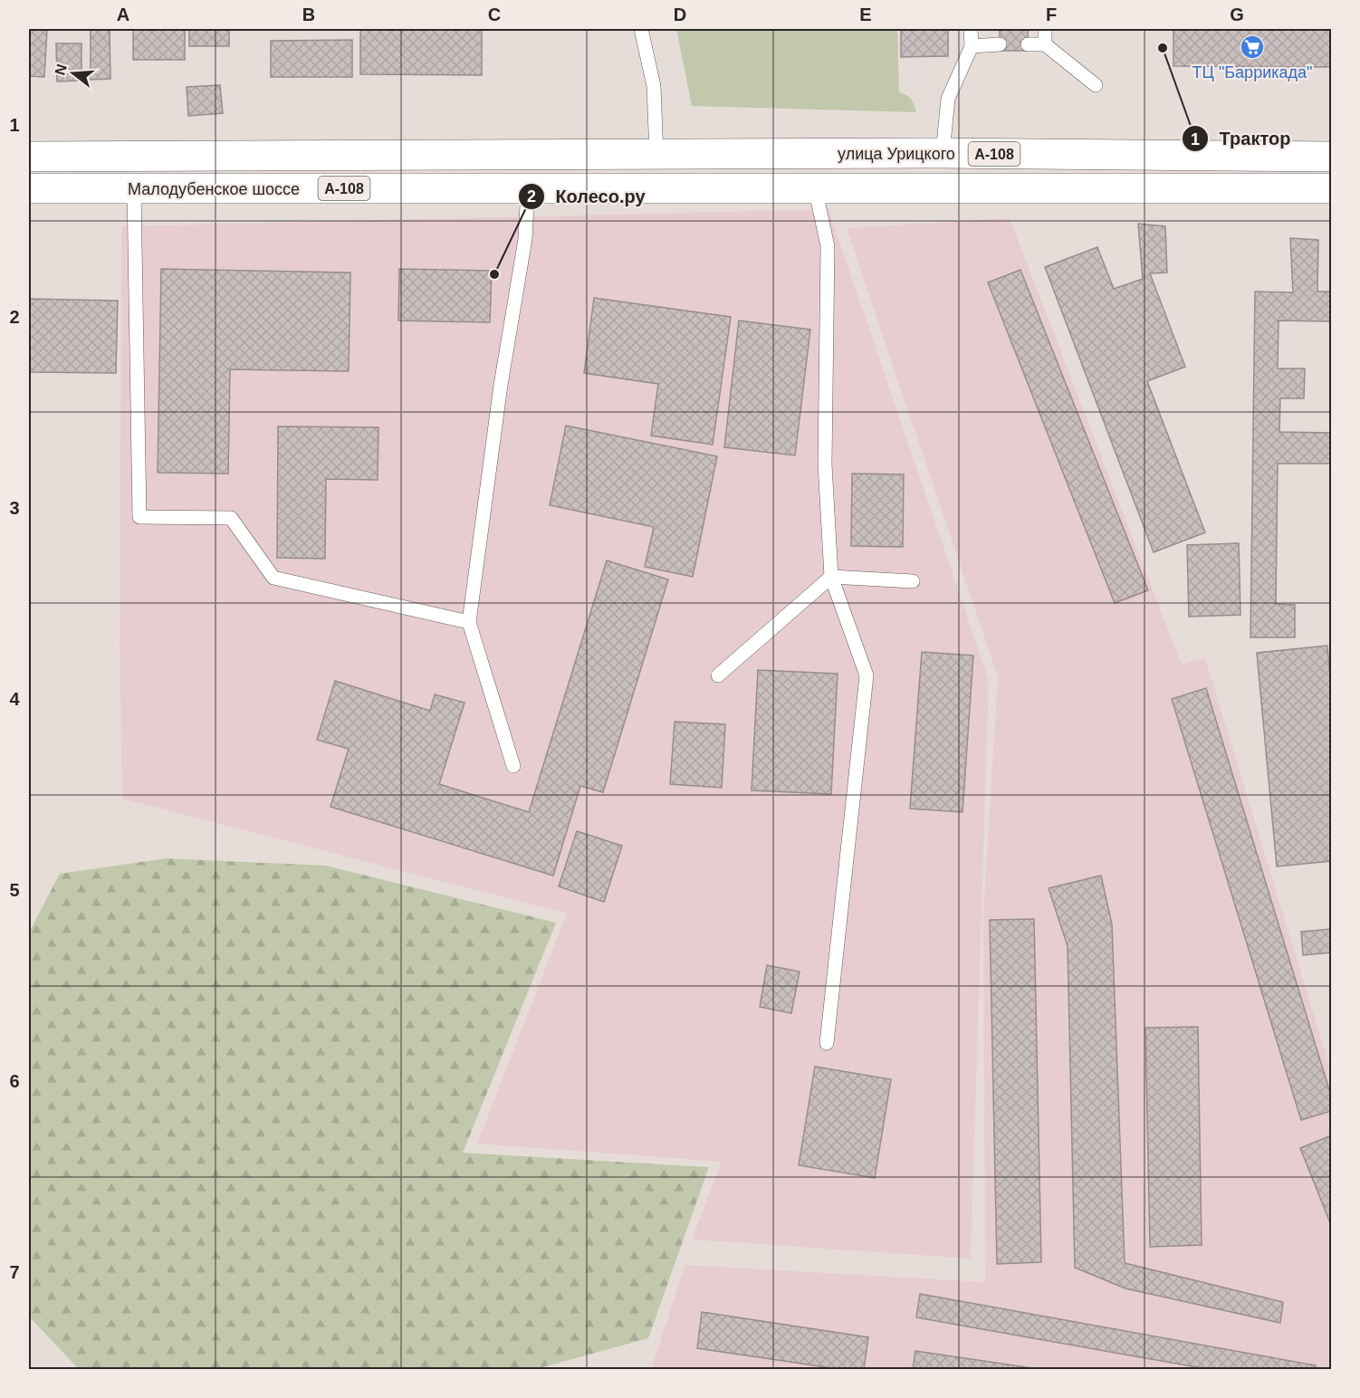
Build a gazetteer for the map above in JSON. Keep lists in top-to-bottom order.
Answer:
{
  "streets": {
    "highway": ["улица Урицкого", "А-108", "Малодубенское шоссе"]
  },
  "crossings": [
    ["улица Урицкого", "Малодубенское шоссе"]
  ],
  "places": {
    "supermarket": ["ТЦ \"Баррикада\""],
    "other": ["Трактор", "Колесо.ру"]
  },
  "north": "left",
  "grid": {
    "columns": [
      "A",
      "B",
      "C",
      "D",
      "E",
      "F",
      "G"
    ],
    "rows": [
      "1",
      "2",
      "3",
      "4",
      "5",
      "6",
      "7"
    ]
  }
}
